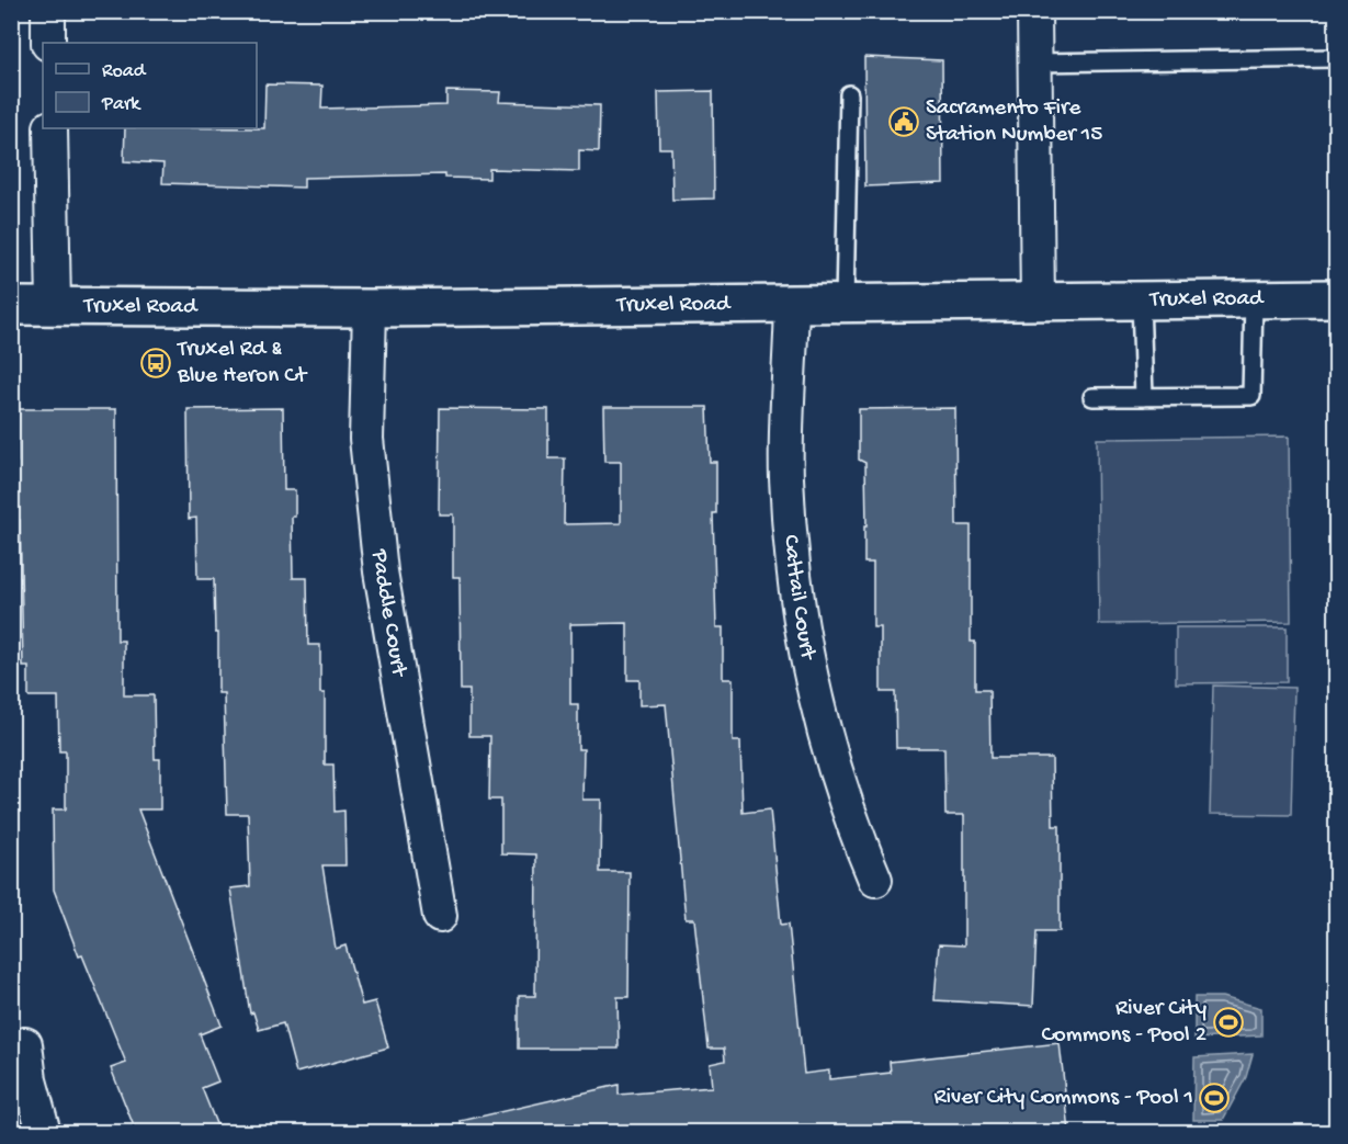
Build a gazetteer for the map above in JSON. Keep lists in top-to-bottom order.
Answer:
{
  "streets": {
    "main road": ["Truxel Road"],
    "street": ["Cattail Court", "Paddle Court"]
  },
  "crossings": [
    ["Truxel Road", "Cattail Court"],
    ["Truxel Road", "Paddle Court"]
  ],
  "places": {
    "public building": ["Sacramento Fire Station Number 15"],
    "bus stop": ["Truxel Rd & Blue Heron Ct"],
    "sports": ["River City Commons - Pool 2", "River City Commons - Pool 1"]
  },
  "legend": ["Road", "Park"]
}
